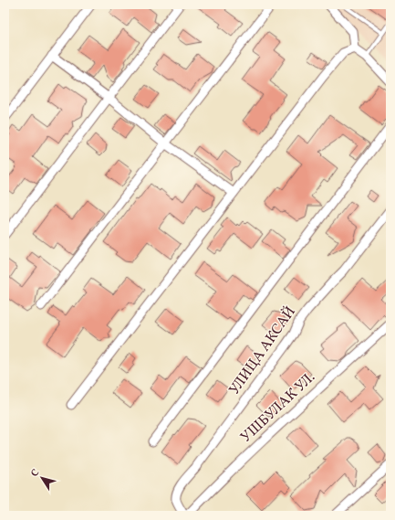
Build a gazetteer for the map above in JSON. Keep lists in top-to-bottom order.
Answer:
{
  "streets": {
    "street": ["УЛИЦА АКСАЙ", "УШБУЛАК УЛ."]
  },
  "crossings": [
    ["УЛИЦА АКСАЙ", "УШБУЛАК УЛ."]
  ],
  "north": "top left"
}
